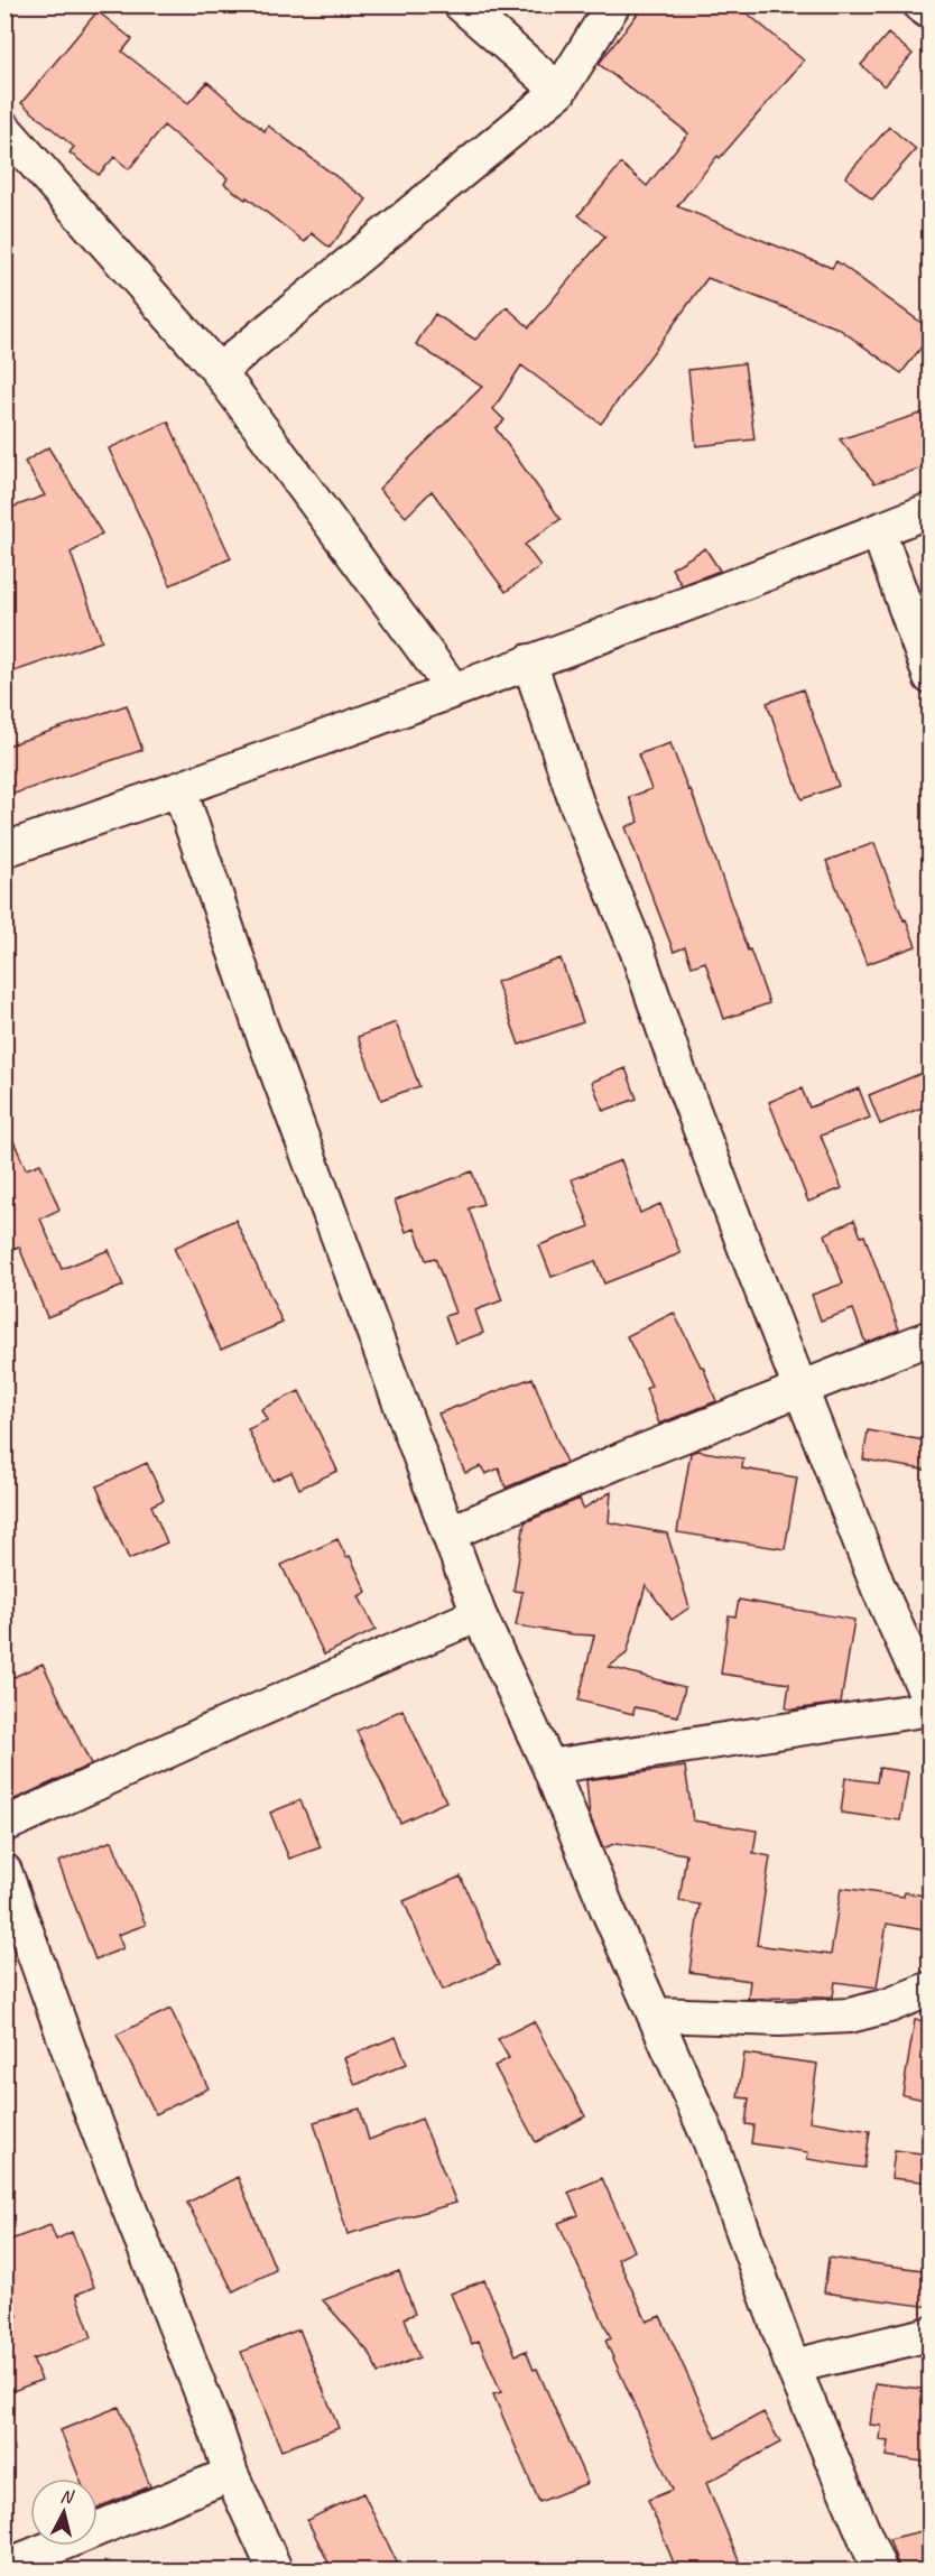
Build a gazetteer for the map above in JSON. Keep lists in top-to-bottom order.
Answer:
{
  "north": "top"
}
